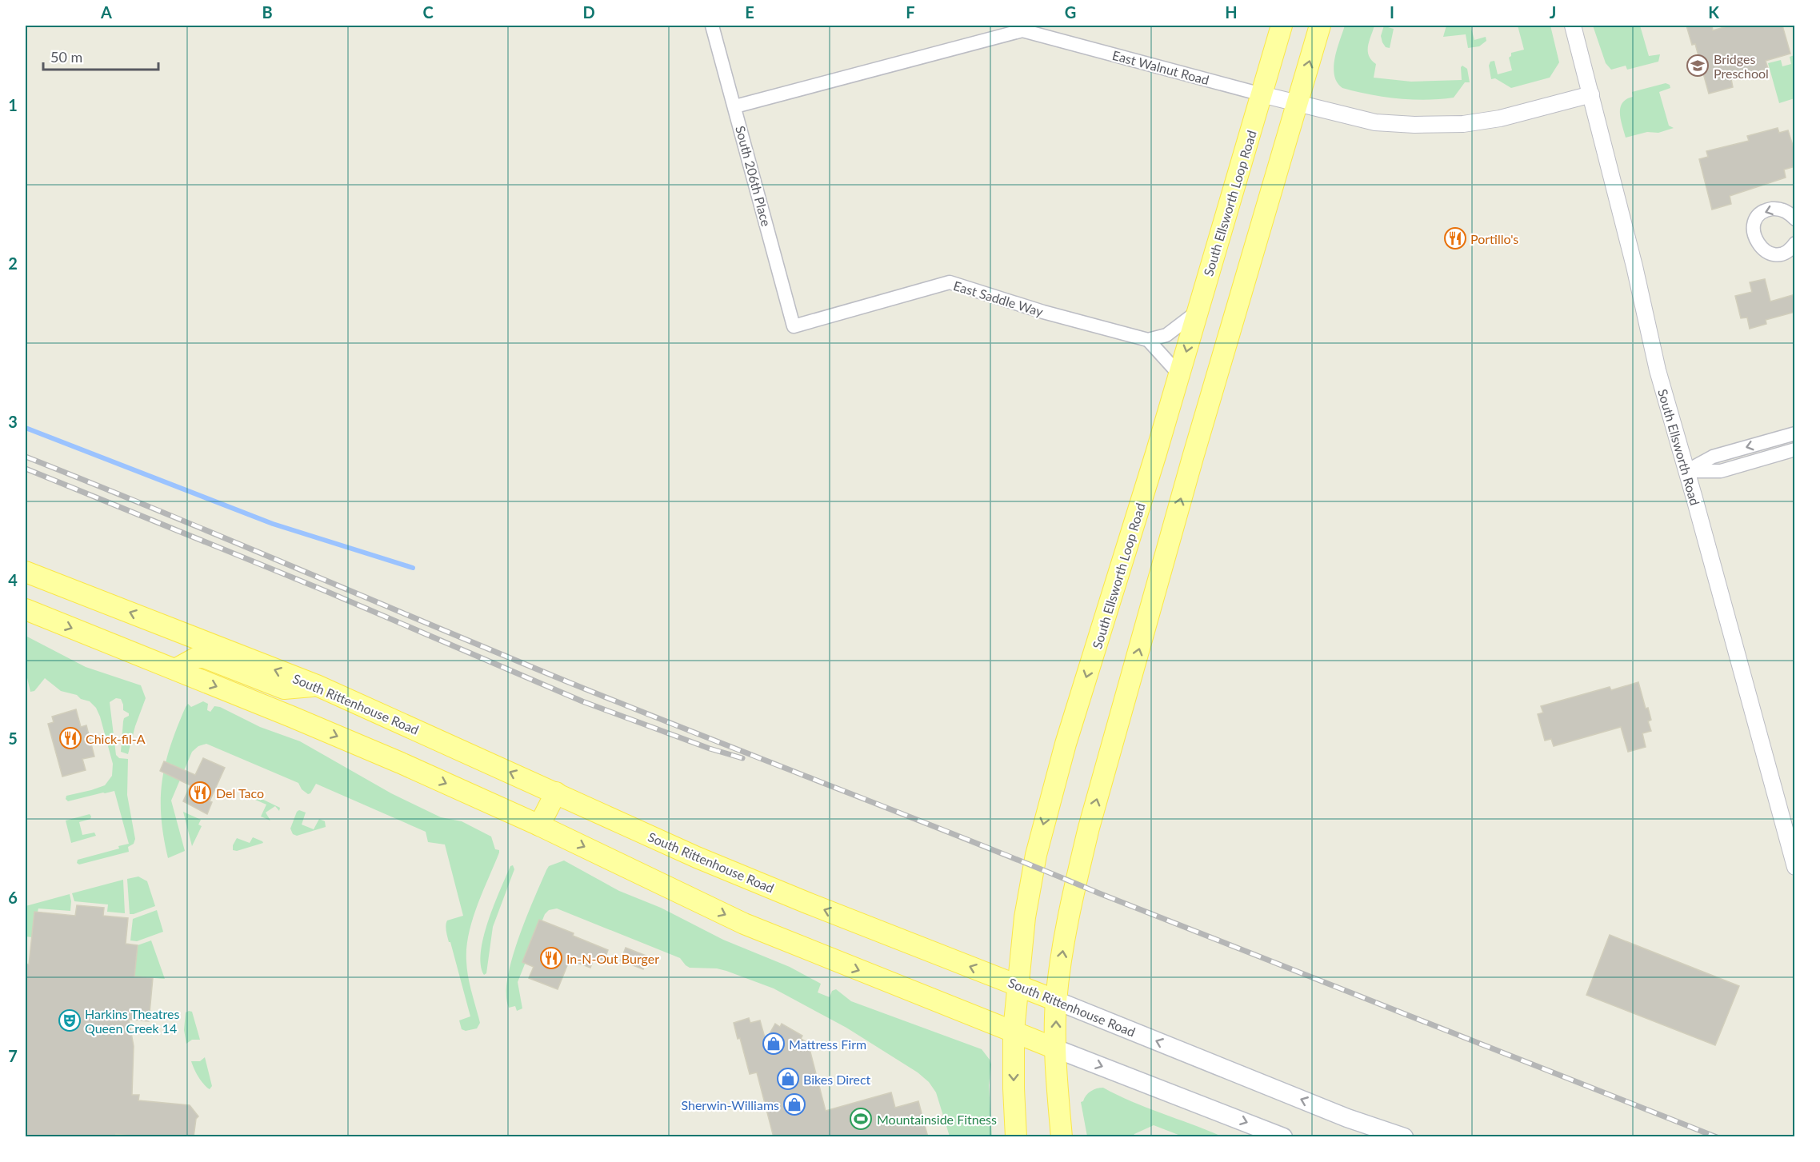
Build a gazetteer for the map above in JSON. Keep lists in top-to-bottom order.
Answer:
{
  "streets": {
    "main road": ["South Ellsworth Loop Road", "South Rittenhouse Road"],
    "street": [
      "East Walnut Road",
      "South 206th Place",
      "East Saddle Way",
      "South Ellsworth Road"
    ]
  },
  "crossings": [
    ["East Walnut Road", "South 206th Place"],
    ["East Walnut Road", "South Ellsworth Loop Road"],
    ["East Walnut Road", "South Ellsworth Road"],
    ["South 206th Place", "East Saddle Way"],
    ["South Ellsworth Loop Road", "South Rittenhouse Road"]
  ],
  "places": {
    "school or university": ["Bridges Preschool"],
    "restaurant": [
      "Portillo's",
      "Chick-fil-A",
      "Del Taco",
      "In-N-Out Burger"
    ],
    "theatre": ["Harkins Theatres Queen Creek 14"],
    "shop": ["Mattress Firm", "Bikes Direct", "Sherwin-Williams"],
    "sports": ["Mountainside Fitness"]
  },
  "scale_bar": "50 m",
  "grid": {
    "columns": [
      "A",
      "B",
      "C",
      "D",
      "E",
      "F",
      "G",
      "H",
      "I",
      "J",
      "K"
    ],
    "rows": [
      "1",
      "2",
      "3",
      "4",
      "5",
      "6",
      "7"
    ]
  }
}
